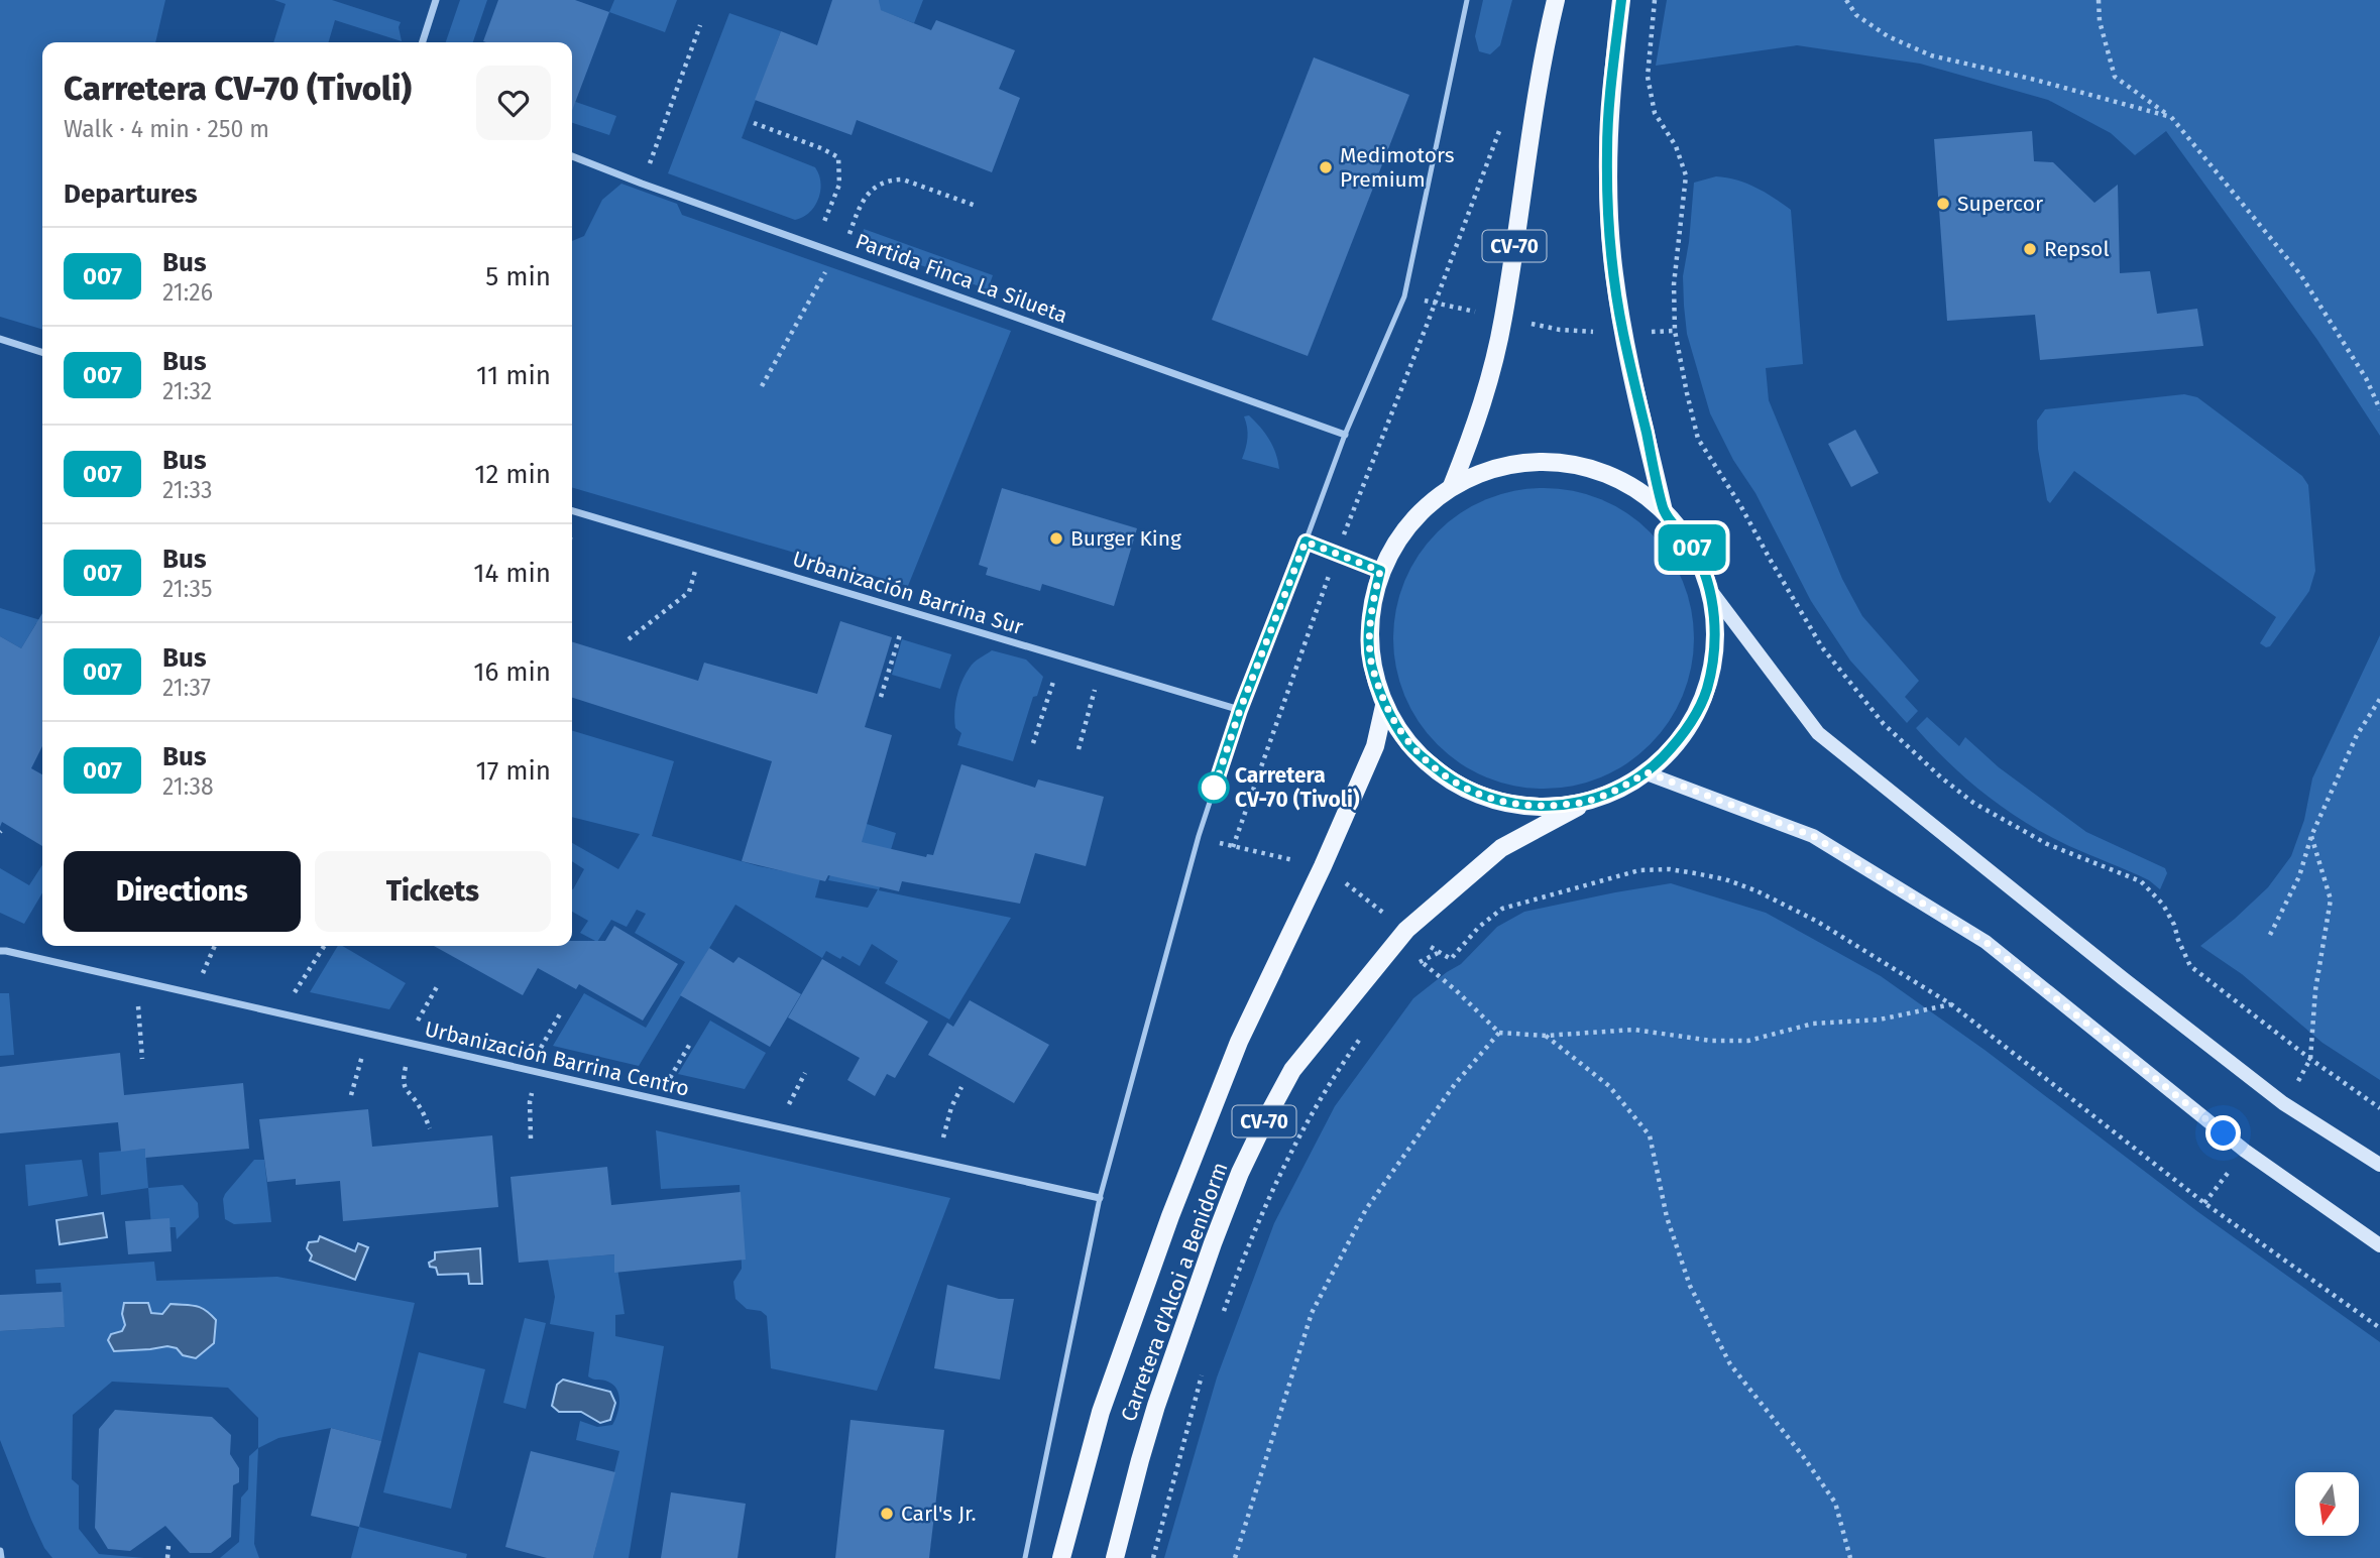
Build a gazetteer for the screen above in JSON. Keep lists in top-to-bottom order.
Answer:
{
  "streets": {
    "main road": ["CV-70", "Carretera d'Alcoi a Benidorm"],
    "street": ["Partida Finca La Silueta", "Urbanización Barrina Sur", "Urbanización Barrina Centro"]
  },
  "crossings": [
    ["CV-70", "Carretera d'Alcoi a Benidorm"]
  ],
  "places": [
    "Medimotors Premium",
    "Supercor",
    "Repsol",
    "Burger King",
    "Carretera CV-70 (Tivoli)",
    "Carl's Jr."
  ],
  "lines": ["bus line 007"],
  "north": "bottom",
  "page": {
    "on_map": "007",
    "heading": [
      ["Carretera CV-70 (Tivoli)", "Walk · 4 min · 250 m"],
      "Departures"
    ],
    "list": [
      {
        "mark": "007",
        "name": "Bus",
        "note": "21:26",
        "value": "5 min"
      },
      {
        "mark": "007",
        "name": "Bus",
        "note": "21:32",
        "value": "11 min"
      },
      {
        "mark": "007",
        "name": "Bus",
        "note": "21:33",
        "value": "12 min"
      },
      {
        "mark": "007",
        "name": "Bus",
        "note": "21:35",
        "value": "14 min"
      },
      {
        "mark": "007",
        "name": "Bus",
        "note": "21:37",
        "value": "16 min"
      },
      {
        "mark": "007",
        "name": "Bus",
        "note": "21:38",
        "value": "17 min"
      }
    ],
    "buttons": ["Directions", "Tickets"]
  }
}
